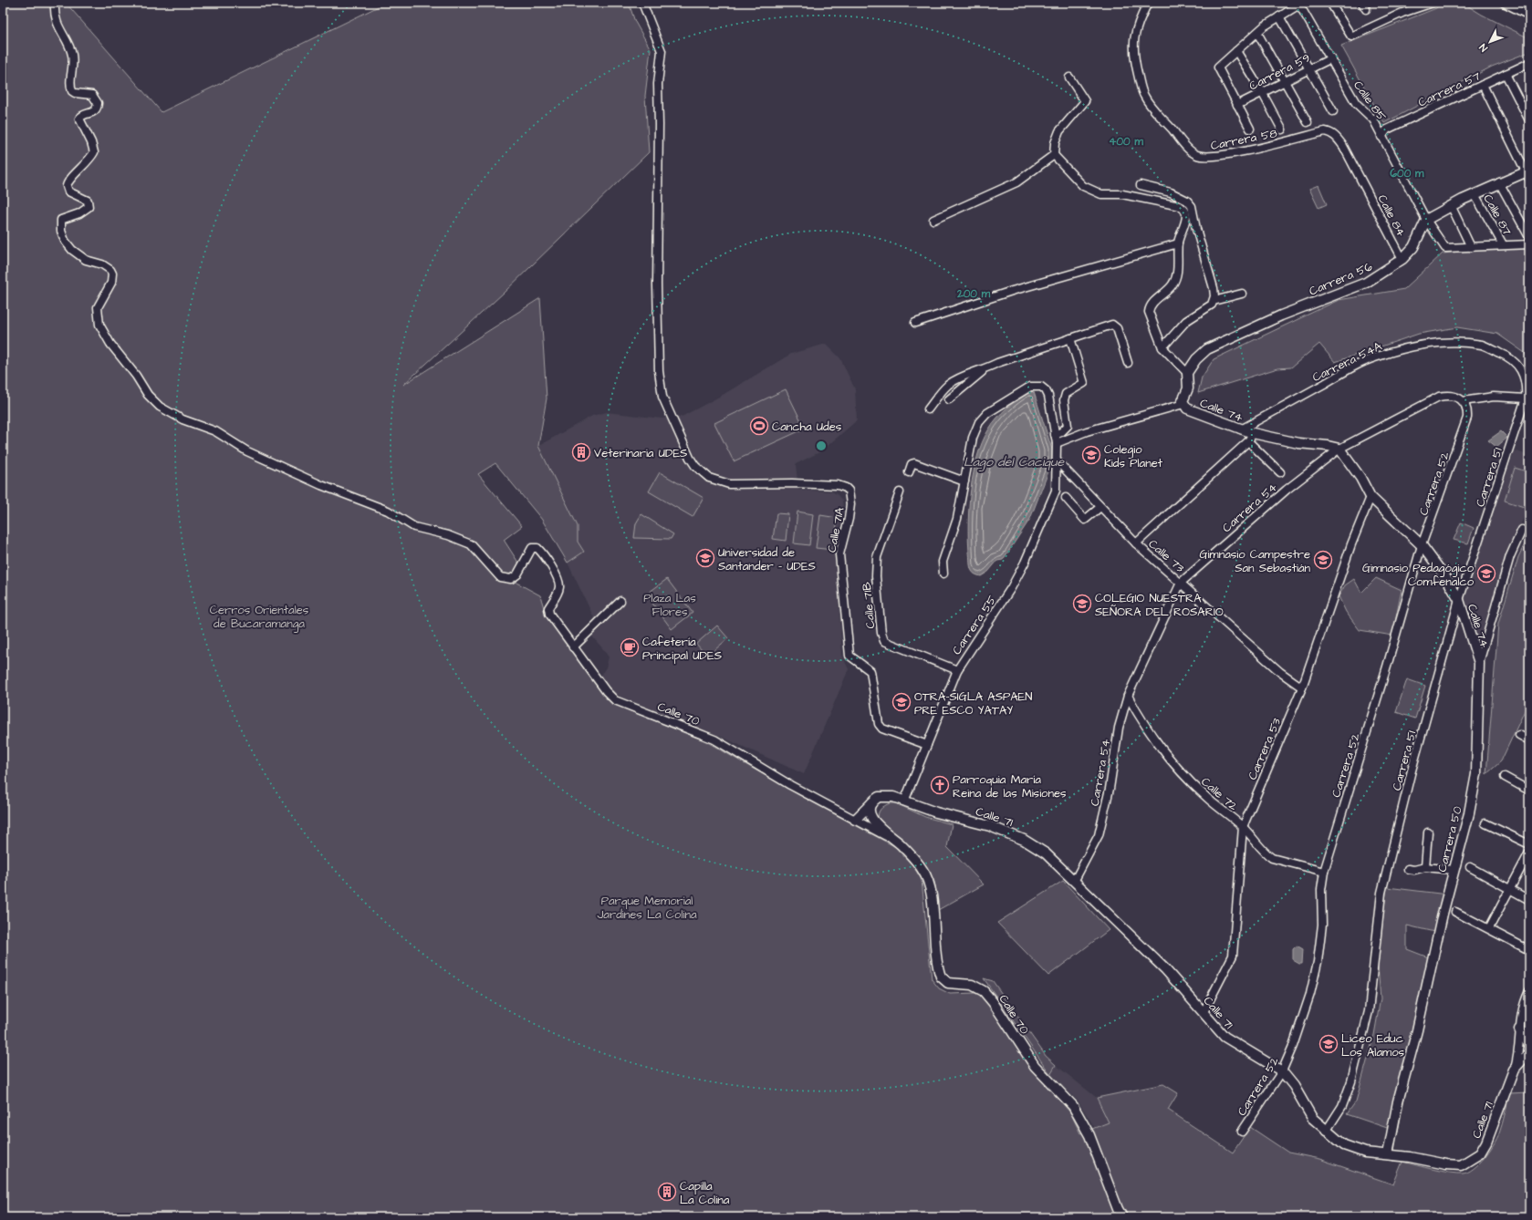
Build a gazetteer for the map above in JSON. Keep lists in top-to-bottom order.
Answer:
{
  "streets": {
    "street": [
      "Carrera 59",
      "Carrera 57",
      "Calle 85",
      "Carrera 58",
      "Calle 87",
      "Calle 84",
      "Carrera 56",
      "Carrera 54A",
      "Calle 74",
      "Carrera 51",
      "Carrera 52",
      "Carrera 54",
      "Calle 71A",
      "Calle 73",
      "Calle 71B",
      "Carrera 55",
      "Calle 70",
      "Carrera 53",
      "Calle 72",
      "Calle 71",
      "Carrera 50"
    ]
  },
  "crossings": [
    ["Carrera 59", "Calle 85"],
    ["Carrera 57", "Calle 85"],
    ["Calle 85", "Carrera 56"],
    ["Carrera 58", "Calle 84"],
    ["Calle 84", "Carrera 56"],
    ["Carrera 56", "Calle 74"],
    ["Carrera 54A", "Calle 74"],
    ["Carrera 54A", "Carrera 51"],
    ["Calle 74", "Carrera 51"],
    ["Calle 74", "Carrera 52"],
    ["Calle 74", "Carrera 54"],
    ["Calle 74", "Carrera 53"],
    ["Calle 74", "Carrera 50"],
    ["Carrera 51", "Calle 71"],
    ["Carrera 52", "Carrera 54"],
    ["Carrera 52", "Calle 72"],
    ["Carrera 52", "Calle 71"],
    ["Carrera 54", "Calle 73"],
    ["Carrera 54", "Calle 72"],
    ["Carrera 54", "Calle 71"],
    ["Calle 71A", "Carrera 55"],
    ["Calle 73", "Carrera 55"],
    ["Calle 73", "Carrera 53"],
    ["Calle 71B", "Carrera 55"],
    ["Carrera 55", "Calle 71"],
    ["Carrera 53", "Calle 72"],
    ["Carrera 53", "Calle 71"],
    ["Calle 71", "Carrera 50"]
  ],
  "water": ["Lago del Cacique"],
  "parks": ["Plaza Las Flores", "Cerros Orientales de Bucaramanga", "Parque Memorial Jardines La Colina"],
  "places": {
    "sports": ["Cancha Udes"],
    "building": ["Veterinaria UDES", "Capilla La Colina"],
    "school or university": [
      "Colegio Kids Planet",
      "Universidad de Santander - UDES",
      "Gimnasio Campestre San Sebastián",
      "Gimnasio Pedagógico Comfenalco",
      "COLEGIO NUESTRA SEÑORA DEL ROSARIO",
      "OTRA-SIGLA ASPAEN PRE ESCO YATAY",
      "Liceo Educ Los Alamos"
    ],
    "cafe": ["Cafetería Principal UDES"],
    "church": ["Parroquia María Reina de las Misiones"]
  },
  "north": "bottom left",
  "rings": ["400 m", "600 m", "200 m"]
}
